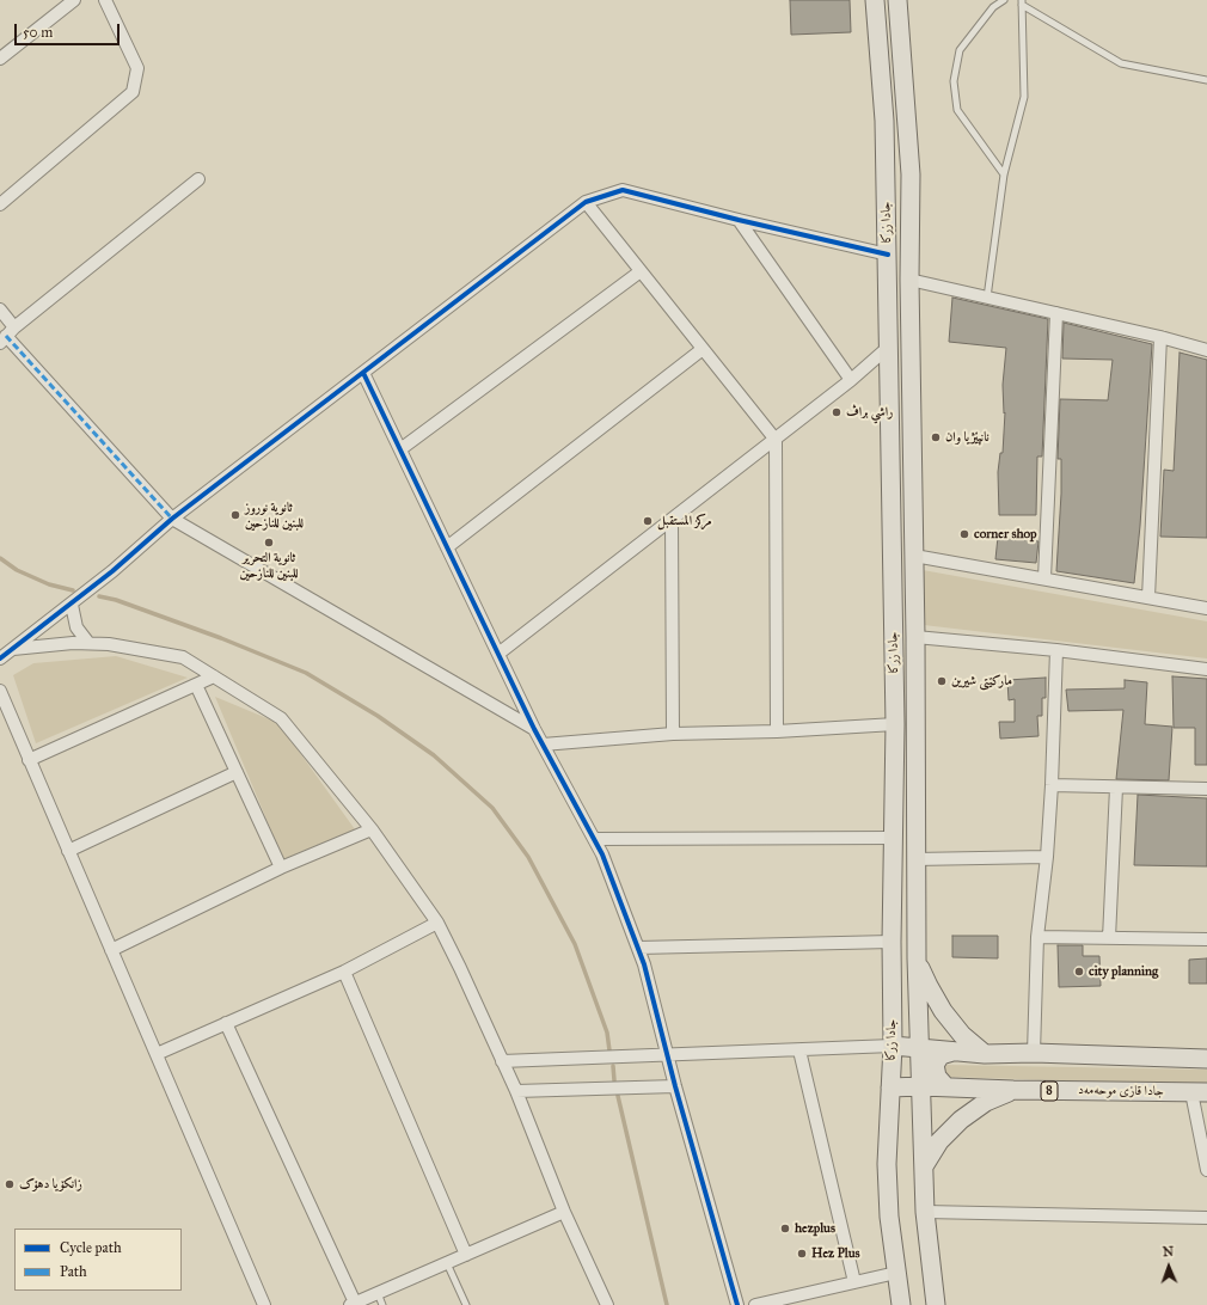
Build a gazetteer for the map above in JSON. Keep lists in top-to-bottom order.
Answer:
{
  "streets": {
    "main road": ["جادا زرکا", "8", "جادا قازی موحەمەد"]
  },
  "crossings": [
    ["جادا زرکا", "جادا قازی موحەمەد"]
  ],
  "places": [
    "راشي براڤ",
    "نانپێژیا وان",
    "ثانوية نوروز للبنين للنازحين",
    "مركز المستقبل",
    "corner shop",
    "ثانوية التحرير للبنين للنازحين",
    "مارکێتی شیرین",
    "city planning",
    "زانکۆیا دهۆک",
    "hezplus",
    "Hez Plus"
  ],
  "legend": ["Cycle path", "Path"],
  "scale_bar": "50 m",
  "north": "top"
}
